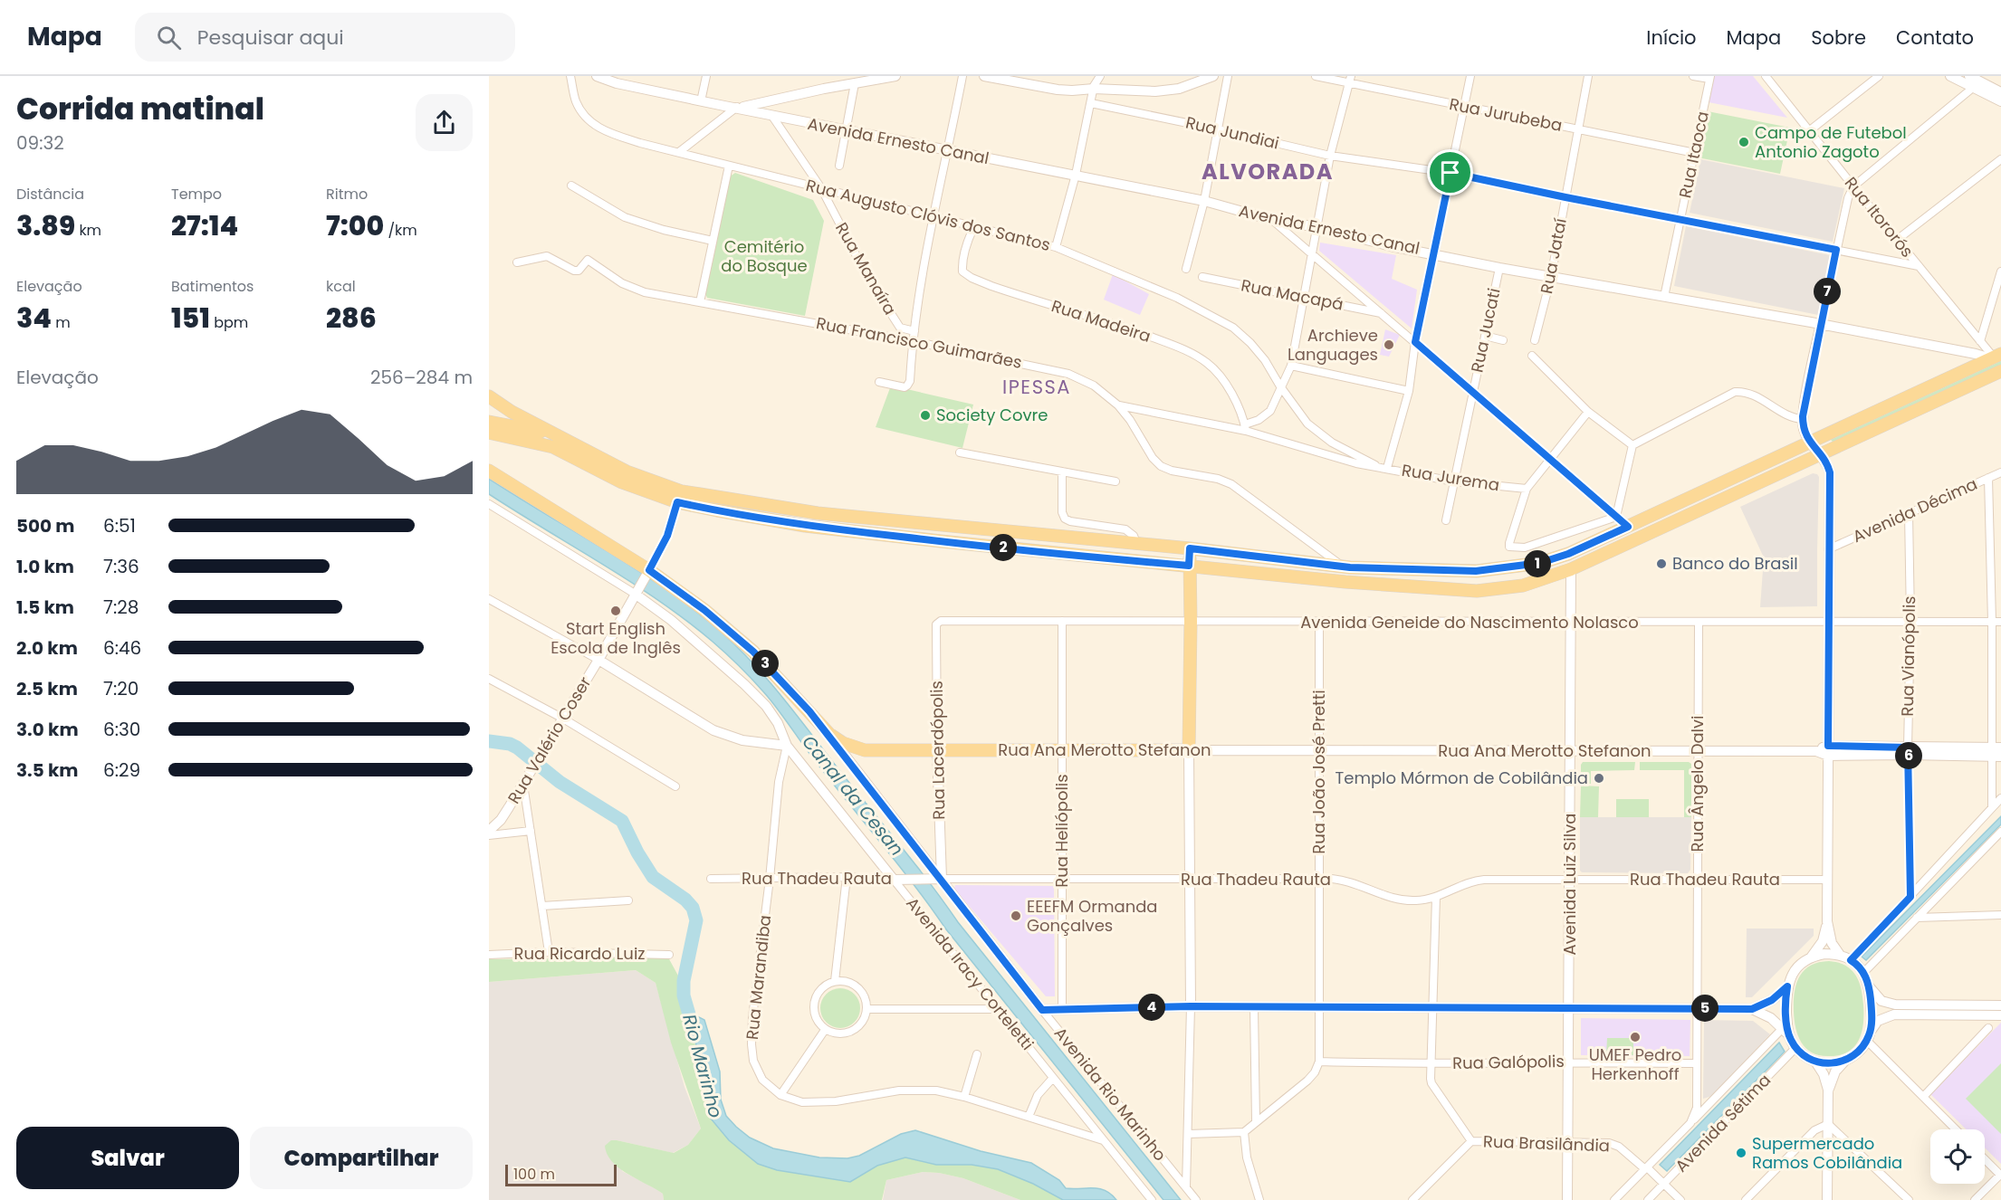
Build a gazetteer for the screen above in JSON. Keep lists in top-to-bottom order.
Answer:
{
  "streets": {
    "main road": ["Rua Ana Merotto Stefanon"],
    "street": [
      "Rua Jurubeba",
      "Rua Jundiai",
      "Avenida Ernesto Canal",
      "Rua Itaoca",
      "Rua Augusto Clóvis dos Santos",
      "Rua Itororós",
      "Rua Jataí",
      "Rua Manaíra",
      "Rua Macapá",
      "Rua Madeira",
      "Rua Jucati",
      "Rua Francisco Guimarães",
      "Rua Jurema",
      "Avenida Décima",
      "Avenida Geneide do Nascimento Nolasco",
      "Rua Vianópolis",
      "Rua Valério Coser",
      "Rua Lacerdópolis",
      "Rua João José Pretti",
      "Rua Ângelo Dalvi",
      "Rua Heliópolis",
      "Rua Thadeu Rauta",
      "Avenida Luiz Silva",
      "Rua Ricardo Luiz",
      "Avenida Iracy Corteletti",
      "Rua Marandiba",
      "Rua Galópolis",
      "Avenida Rio Marinho",
      "Avenida Sétima",
      "Rua Brasilândia"
    ]
  },
  "crossings": [
    ["Rua Jurubeba", "Rua Itaoca"],
    ["Rua Jurubeba", "Rua Jataí"],
    ["Rua Jundiai", "Rua Itaoca"],
    ["Rua Jundiai", "Rua Itororós"],
    ["Rua Jundiai", "Rua Jataí"],
    ["Avenida Ernesto Canal", "Rua Itaoca"],
    ["Avenida Ernesto Canal", "Rua Itororós"],
    ["Avenida Ernesto Canal", "Rua Jataí"],
    ["Avenida Ernesto Canal", "Rua Manaíra"],
    ["Avenida Ernesto Canal", "Rua Jucati"],
    ["Rua Augusto Clóvis dos Santos", "Rua Manaíra"],
    ["Rua Augusto Clóvis dos Santos", "Rua Madeira"],
    ["Rua Augusto Clóvis dos Santos", "Rua Jurema"],
    ["Rua Madeira", "Rua Francisco Guimarães"],
    ["Rua Jucati", "Rua Jurema"],
    ["Rua Francisco Guimarães", "Rua Jurema"],
    ["Avenida Décima", "Rua Vianópolis"],
    ["Avenida Geneide do Nascimento Nolasco", "Rua Vianópolis"],
    ["Avenida Geneide do Nascimento Nolasco", "Rua Lacerdópolis"],
    ["Avenida Geneide do Nascimento Nolasco", "Rua João José Pretti"],
    ["Avenida Geneide do Nascimento Nolasco", "Rua Ângelo Dalvi"],
    ["Avenida Geneide do Nascimento Nolasco", "Rua Heliópolis"],
    ["Avenida Geneide do Nascimento Nolasco", "Avenida Luiz Silva"],
    ["Rua Vianópolis", "Rua Ana Merotto Stefanon"],
    ["Rua Valério Coser", "Rua Ana Merotto Stefanon"],
    ["Rua Valério Coser", "Avenida Iracy Corteletti"],
    ["Rua Lacerdópolis", "Rua Ana Merotto Stefanon"],
    ["Rua Lacerdópolis", "Rua Thadeu Rauta"],
    ["Rua Lacerdópolis", "Avenida Rio Marinho"],
    ["Rua Ana Merotto Stefanon", "Rua João José Pretti"],
    ["Rua Ana Merotto Stefanon", "Rua Ângelo Dalvi"],
    ["Rua Ana Merotto Stefanon", "Rua Heliópolis"],
    ["Rua Ana Merotto Stefanon", "Avenida Luiz Silva"],
    ["Rua Ana Merotto Stefanon", "Avenida Rio Marinho"],
    ["Rua João José Pretti", "Rua Thadeu Rauta"],
    ["Rua João José Pretti", "Rua Galópolis"],
    ["Rua Ângelo Dalvi", "Rua Thadeu Rauta"],
    ["Rua Ângelo Dalvi", "Rua Galópolis"],
    ["Rua Ângelo Dalvi", "Avenida Sétima"],
    ["Rua Ângelo Dalvi", "Rua Brasilândia"],
    ["Rua Heliópolis", "Rua Thadeu Rauta"],
    ["Rua Thadeu Rauta", "Avenida Luiz Silva"],
    ["Rua Thadeu Rauta", "Avenida Iracy Corteletti"],
    ["Rua Thadeu Rauta", "Rua Marandiba"],
    ["Rua Thadeu Rauta", "Avenida Rio Marinho"],
    ["Avenida Luiz Silva", "Rua Galópolis"],
    ["Avenida Luiz Silva", "Rua Brasilândia"],
    ["Avenida Iracy Corteletti", "Rua Marandiba"],
    ["Avenida Sétima", "Rua Brasilândia"]
  ],
  "districts": ["ALVORADA", "IPESSA"],
  "water": ["Canal da Cesan", "Rio Marinho"],
  "parks": ["Cemitério do Bosque"],
  "places": [
    "Campo de Futebol Antonio Zagoto",
    "Archieve Languages",
    "Society Covre",
    "Banco do Brasil",
    "Start English Escola de Inglês",
    "Templo Mórmon de Cobilândia",
    "EEEFM Ormanda Gonçalves",
    "UMEF Pedro Herkenhoff",
    "Supermercado Ramos Cobilândia"
  ],
  "scale_bar": "100 m",
  "page": {
    "header": "Mapa",
    "search": "Pesquisar aqui",
    "nav": [
      "Início",
      "Mapa",
      "Sobre",
      "Contato"
    ],
    "heading": ["Corrida matinal", "09:32"],
    "stats": [
      ["Distância", "3.89 km"],
      ["Tempo", "27:14"],
      ["Ritmo", "7:00 /km"],
      ["Elevação", "34 m"],
      ["Batimentos", "151 bpm"],
      ["kcal", "286"]
    ],
    "pins": [
      "7",
      "2",
      "1",
      "3",
      "6",
      "4",
      "5"
    ],
    "chart": ["Elevação", "256–284 m"],
    "list": [
      {
        "name": "500 m",
        "note": "6:51"
      },
      {
        "name": "1.0 km",
        "note": "7:36"
      },
      {
        "name": "1.5 km",
        "note": "7:28"
      },
      {
        "name": "2.0 km",
        "note": "6:46"
      },
      {
        "name": "2.5 km",
        "note": "7:20"
      },
      {
        "name": "3.0 km",
        "note": "6:30"
      },
      {
        "name": "3.5 km",
        "note": "6:29"
      }
    ],
    "buttons": ["Salvar", "Compartilhar"],
    "scale": "100 m"
  }
}
